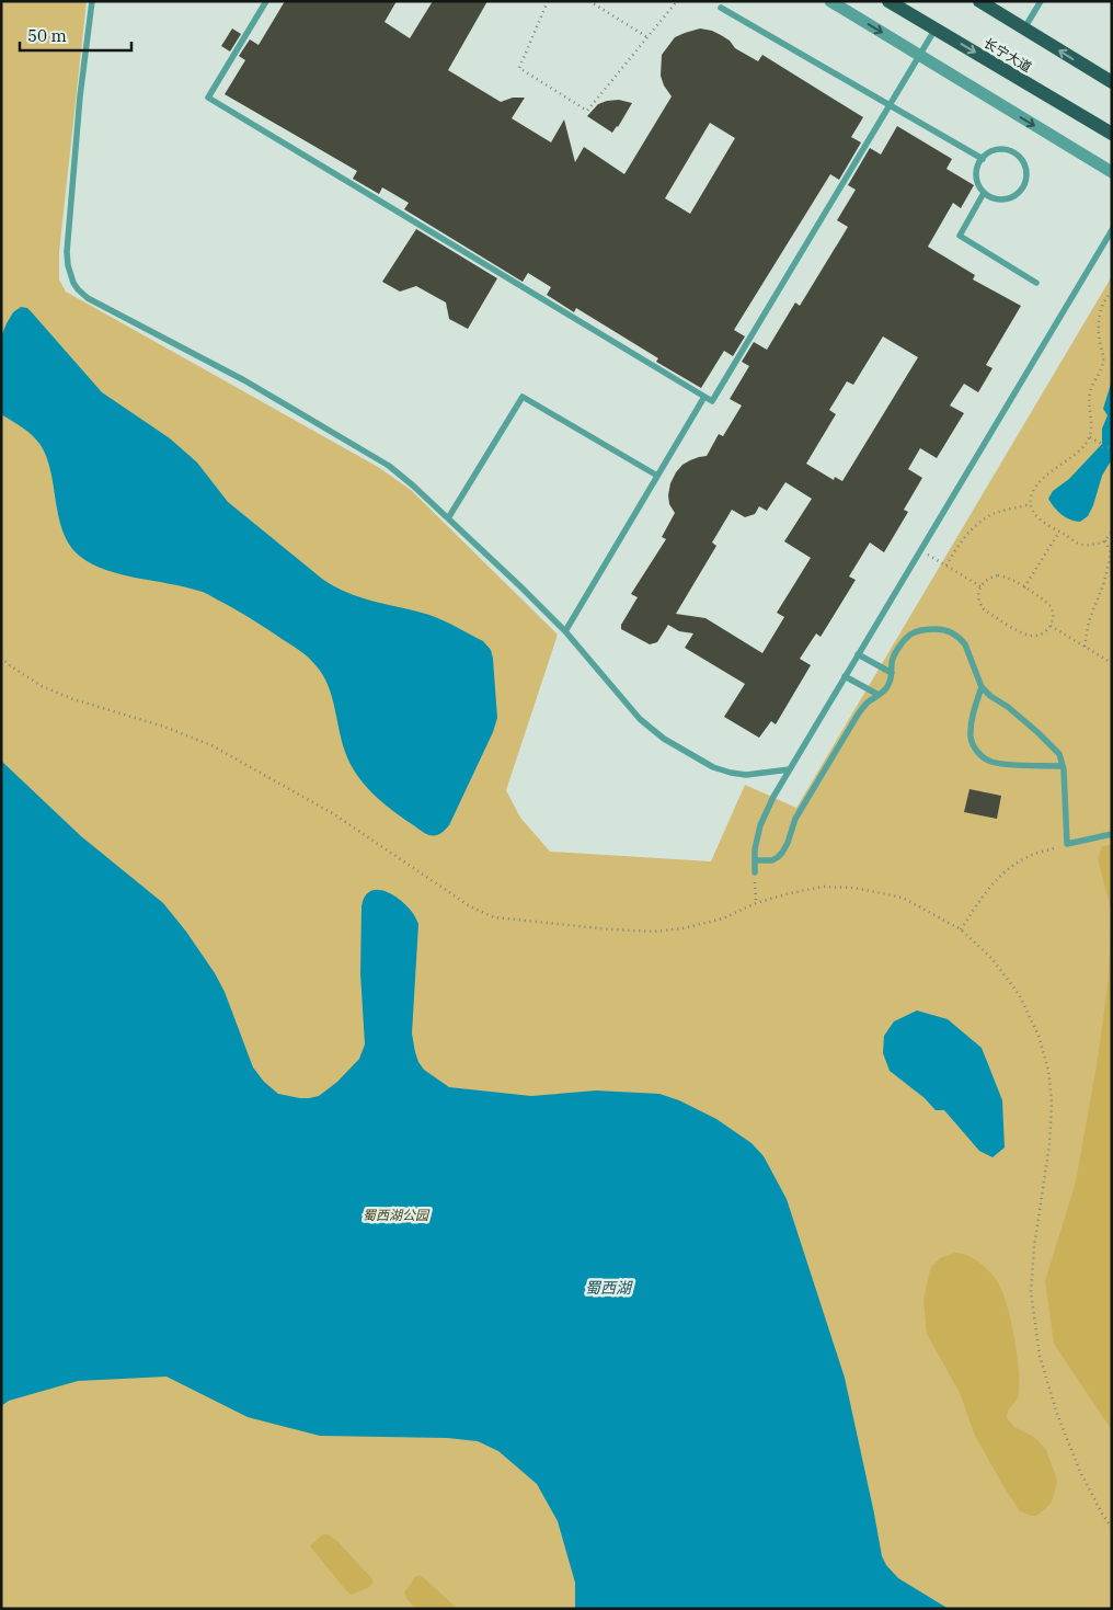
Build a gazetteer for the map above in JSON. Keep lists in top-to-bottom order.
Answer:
{
  "streets": {
    "main road": ["长宁大道"]
  },
  "water": ["蜀西湖"],
  "parks": ["蜀西湖公园"],
  "scale_bar": "50 m"
}
